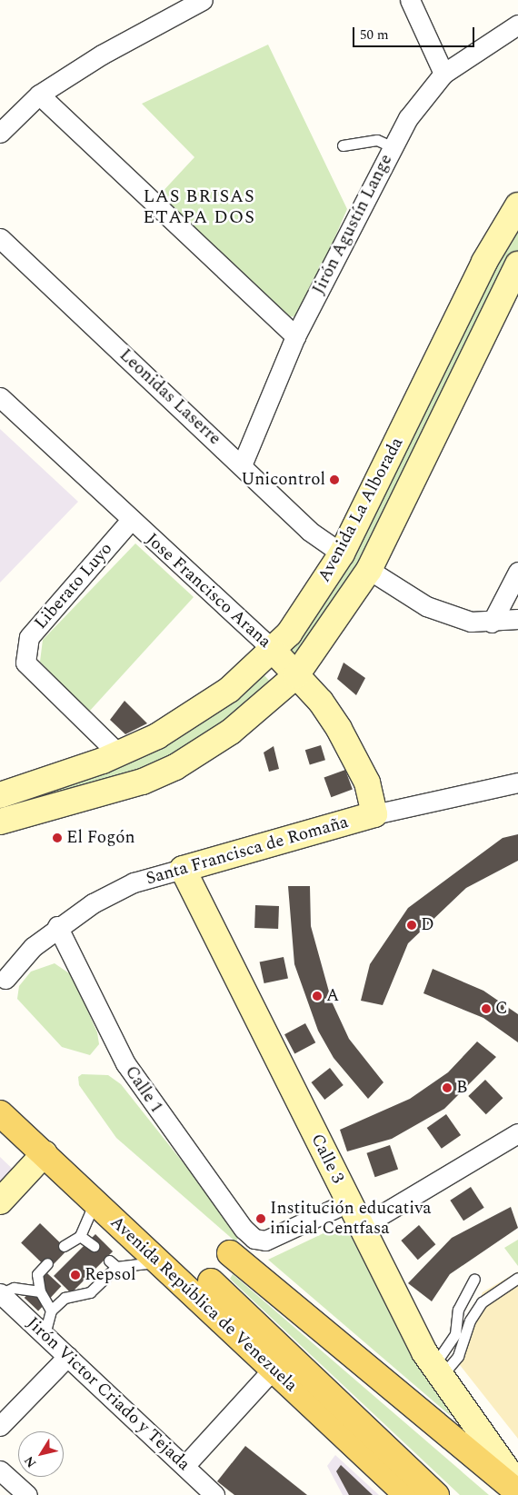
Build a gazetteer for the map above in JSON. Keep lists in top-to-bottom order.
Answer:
{
  "streets": {
    "main road": [
      "Avenida La Alborada",
      "Jose Francisco Arana",
      "Santa Francisca de Romaña",
      "Calle 3",
      "Avenida República de Venezuela"
    ],
    "street": [
      "Jirón Agustín Lange",
      "Leonidas Laserre",
      "Liberato Luyo",
      "Calle 1",
      "Jirón Victor Criado y Tejada"
    ]
  },
  "crossings": [
    ["Jirón Agustín Lange", "Leonidas Laserre"],
    ["Leonidas Laserre", "Avenida La Alborada"],
    ["Avenida La Alborada", "Liberato Luyo"],
    ["Avenida La Alborada", "Jose Francisco Arana"],
    ["Liberato Luyo", "Jose Francisco Arana"],
    ["Jose Francisco Arana", "Santa Francisca de Romaña"],
    ["Santa Francisca de Romaña", "Calle 1"],
    ["Santa Francisca de Romaña", "Calle 3"],
    ["Calle 1", "Calle 3"]
  ],
  "districts": ["LAS BRISAS ETAPA DOS"],
  "places": [
    "Unicontrol",
    "El Fogón",
    "D",
    "A",
    "C",
    "B",
    "Institución educativa inicial Centfasa",
    "Repsol"
  ],
  "scale_bar": "50 m",
  "north": "bottom left"
}
